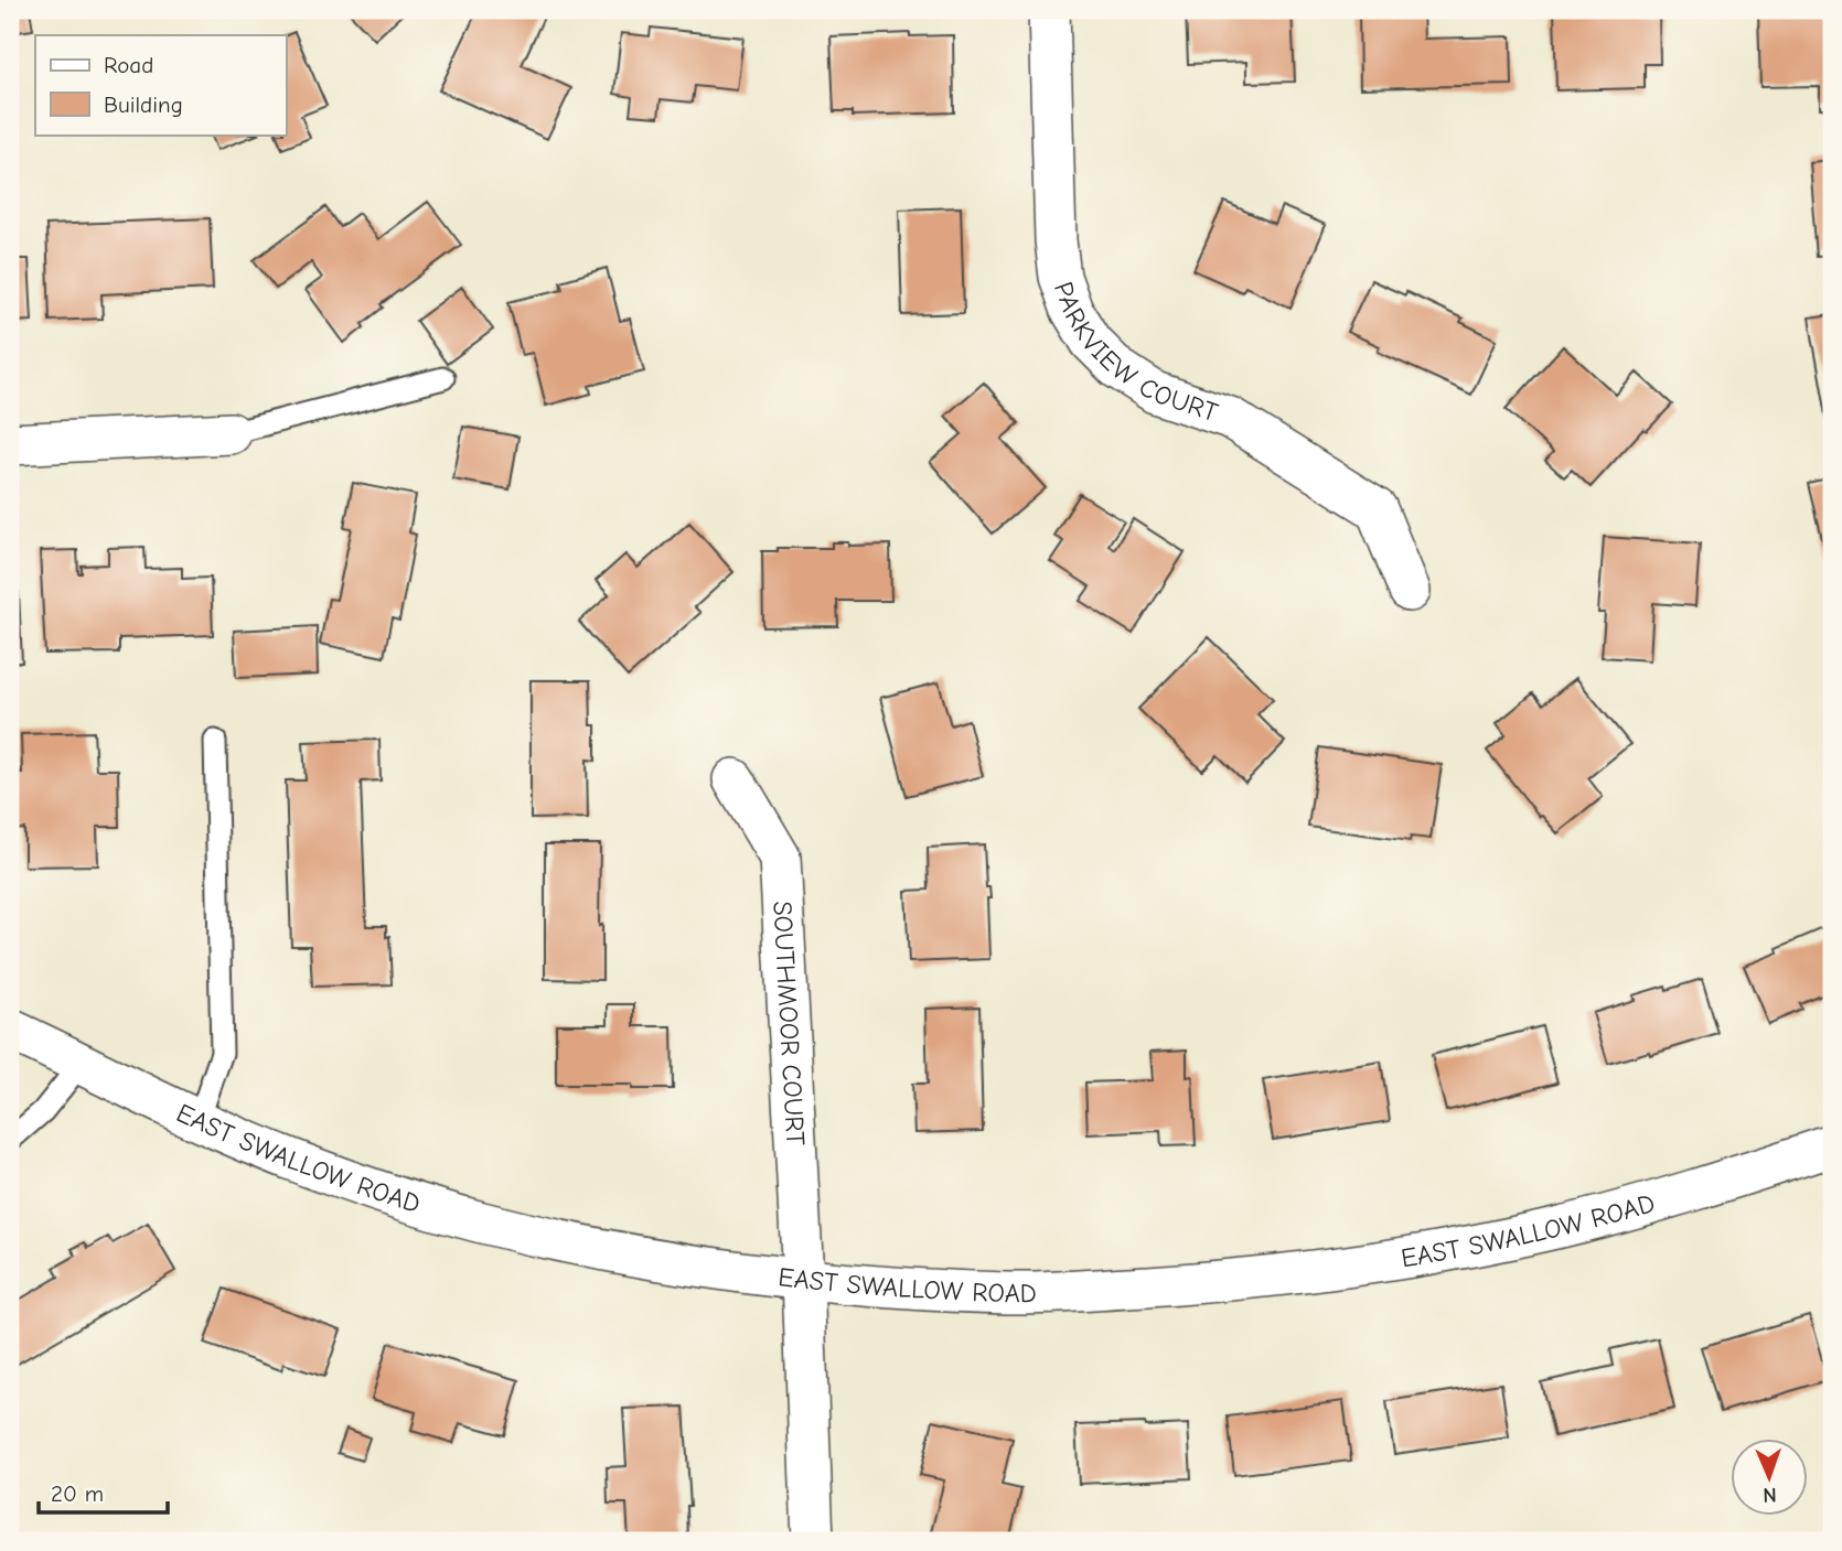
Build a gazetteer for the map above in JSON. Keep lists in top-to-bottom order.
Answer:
{
  "streets": {
    "street": ["PARKVIEW COURT", "SOUTHMOOR COURT", "EAST SWALLOW ROAD"]
  },
  "crossings": [
    ["SOUTHMOOR COURT", "EAST SWALLOW ROAD"]
  ],
  "legend": ["Road", "Building"],
  "scale_bar": "20 m",
  "north": "bottom"
}
